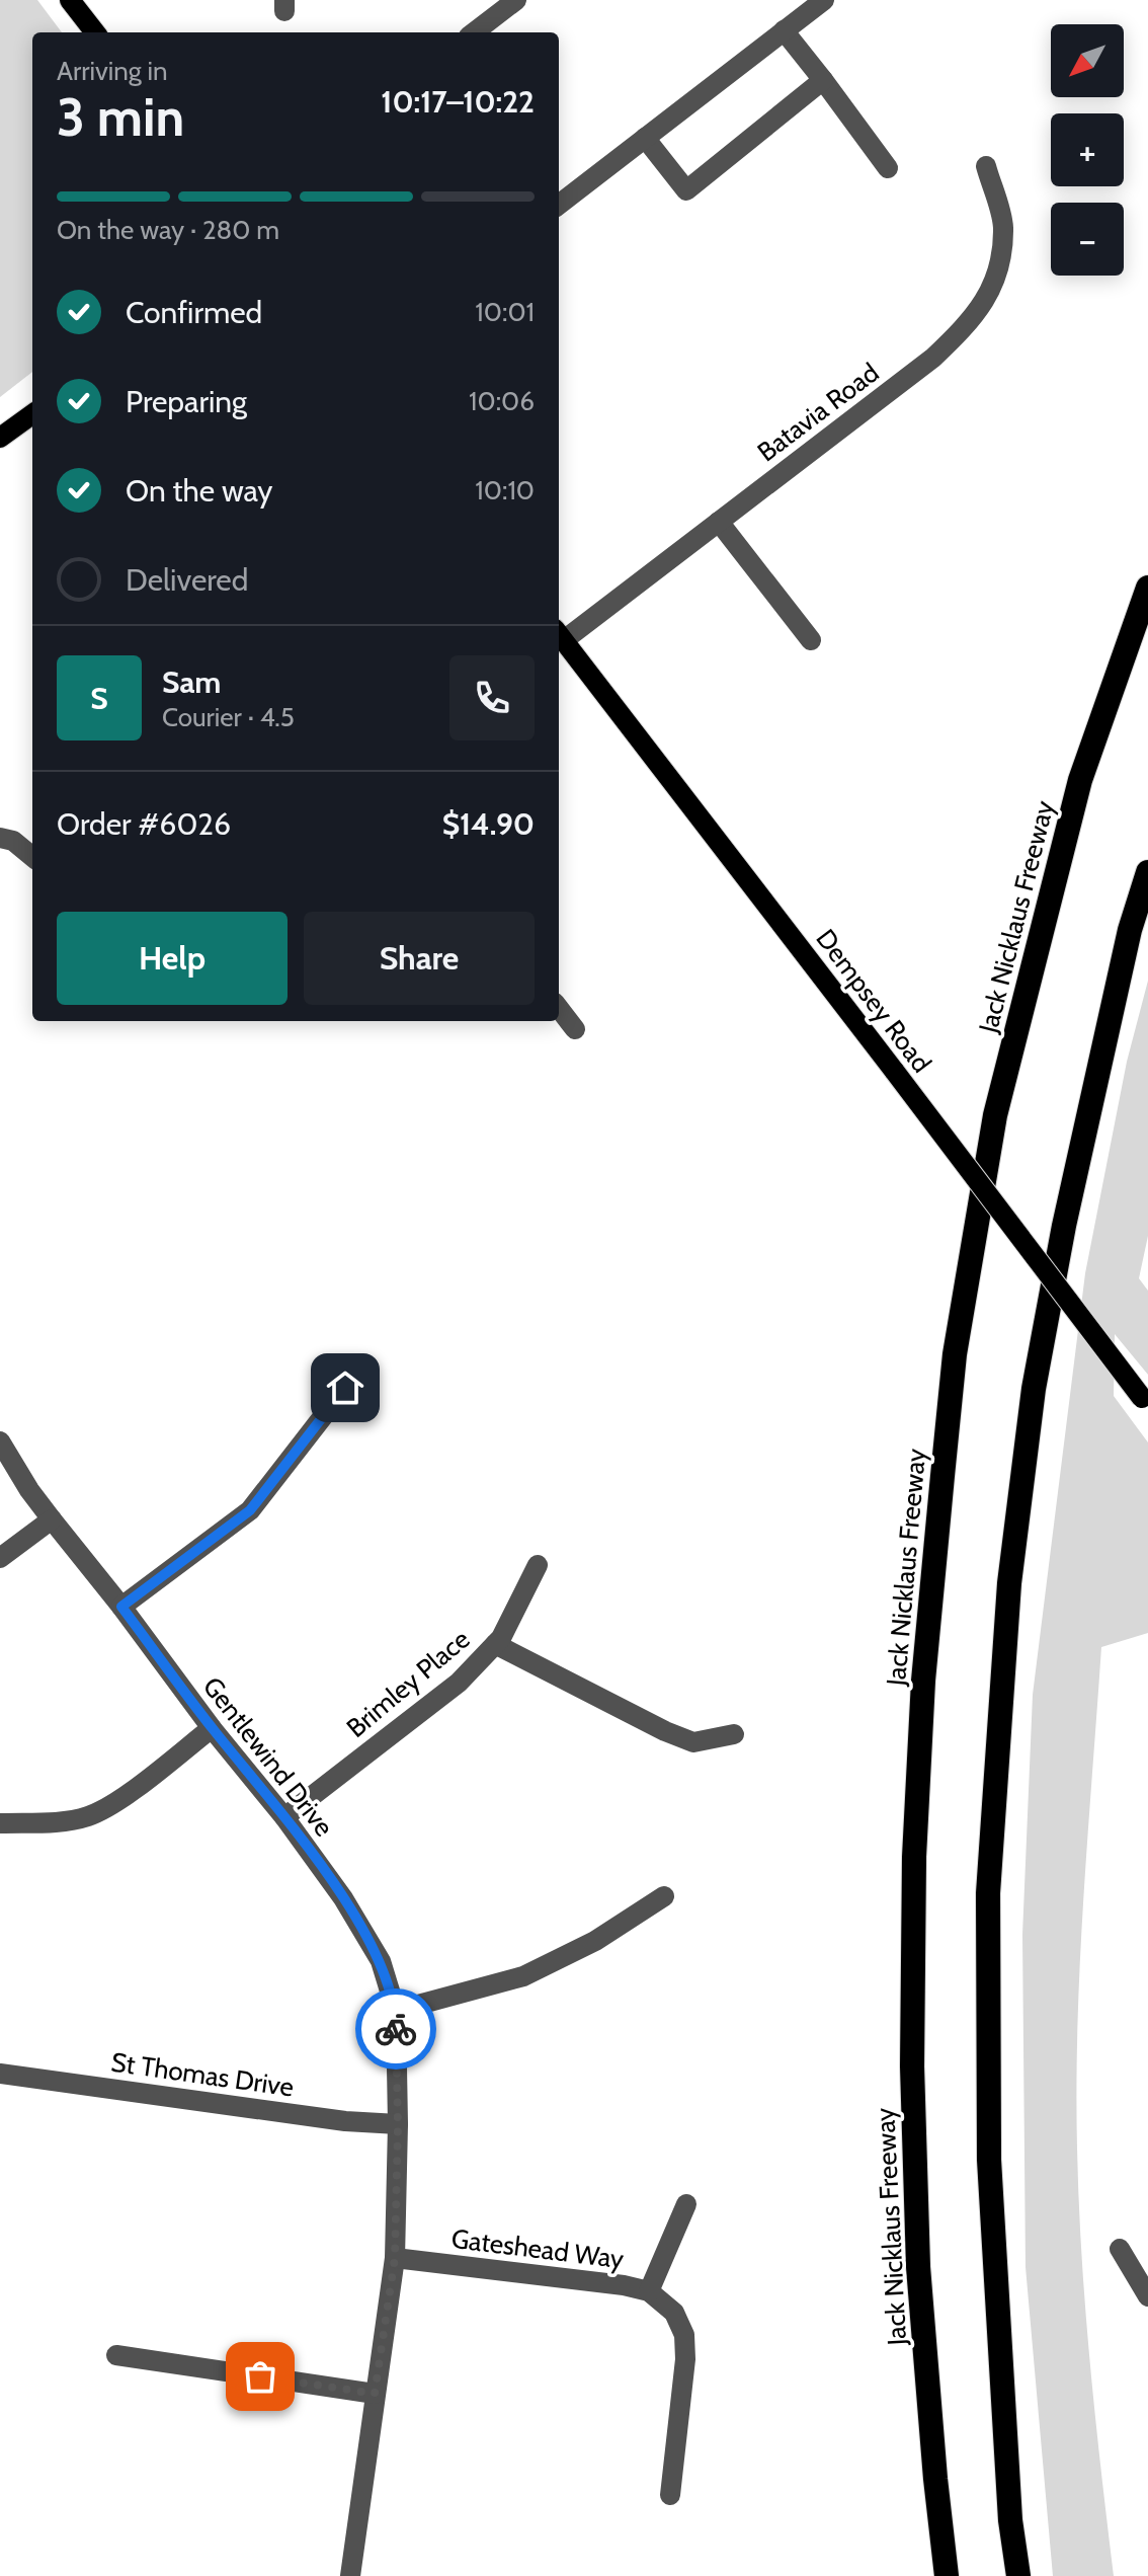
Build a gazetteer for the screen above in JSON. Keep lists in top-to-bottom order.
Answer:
{
  "streets": {
    "highway": ["Jack Nicklaus Freeway"],
    "main road": ["Dempsey Road"],
    "street": [
      "Batavia Road",
      "Brimley Place",
      "Gentlewind Drive",
      "St Thomas Drive",
      "Gateshead Way"
    ]
  },
  "crossings": [
    ["Batavia Road", "Dempsey Road"],
    ["Brimley Place", "Gentlewind Drive"],
    ["Gentlewind Drive", "St Thomas Drive"],
    ["Gentlewind Drive", "Gateshead Way"]
  ],
  "north": "bottom left",
  "page": {
    "map_buttons": ["+", "−"],
    "heading": ["3 min", "Arriving in", "10:17–10:22"],
    "panel": [
      "Sam",
      "Courier · 4.5",
      "Order #6026",
      "$14.90"
    ],
    "bar": "On the way · 280 m",
    "list": [
      ["Confirmed", "10:01"],
      ["Preparing", "10:06"],
      ["On the way", "10:10"],
      "Delivered"
    ],
    "round": "S",
    "buttons": ["Help", "Share"]
  }
}
